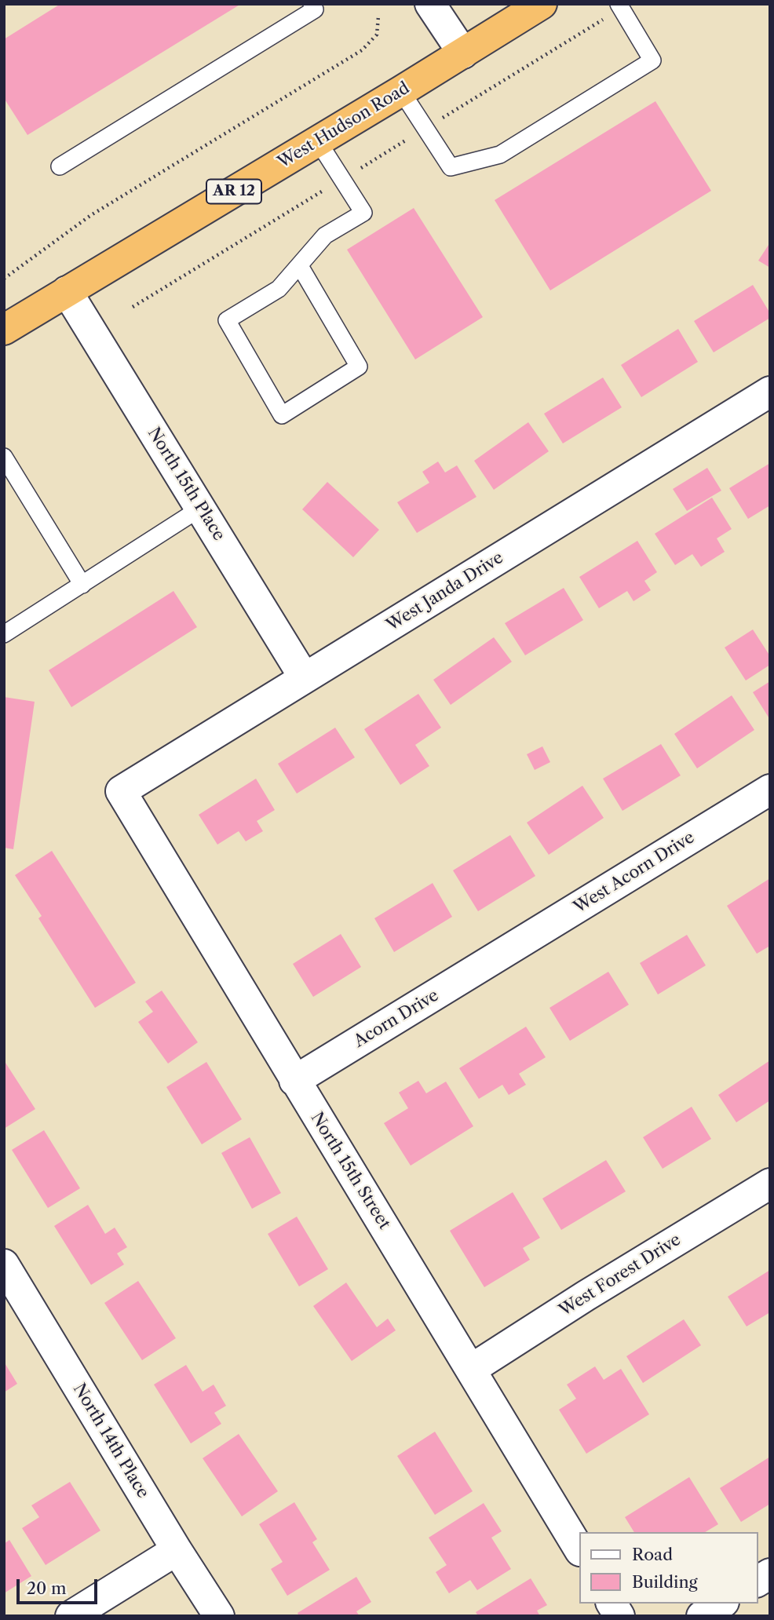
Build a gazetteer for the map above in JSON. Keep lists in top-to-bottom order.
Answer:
{
  "streets": {
    "highway": ["West Hudson Road", "AR 12"],
    "street": [
      "North 15th Place",
      "West Janda Drive",
      "West Acorn Drive",
      "Acorn Drive",
      "North 15th Street",
      "West Forest Drive",
      "North 14th Place"
    ]
  },
  "crossings": [
    ["West Hudson Road", "North 15th Place"],
    ["North 15th Place", "West Janda Drive"],
    ["West Janda Drive", "North 15th Street"],
    ["West Acorn Drive", "Acorn Drive"],
    ["Acorn Drive", "North 15th Street"],
    ["North 15th Street", "West Forest Drive"]
  ],
  "legend": ["Road", "Building"],
  "scale_bar": "20 m"
}
